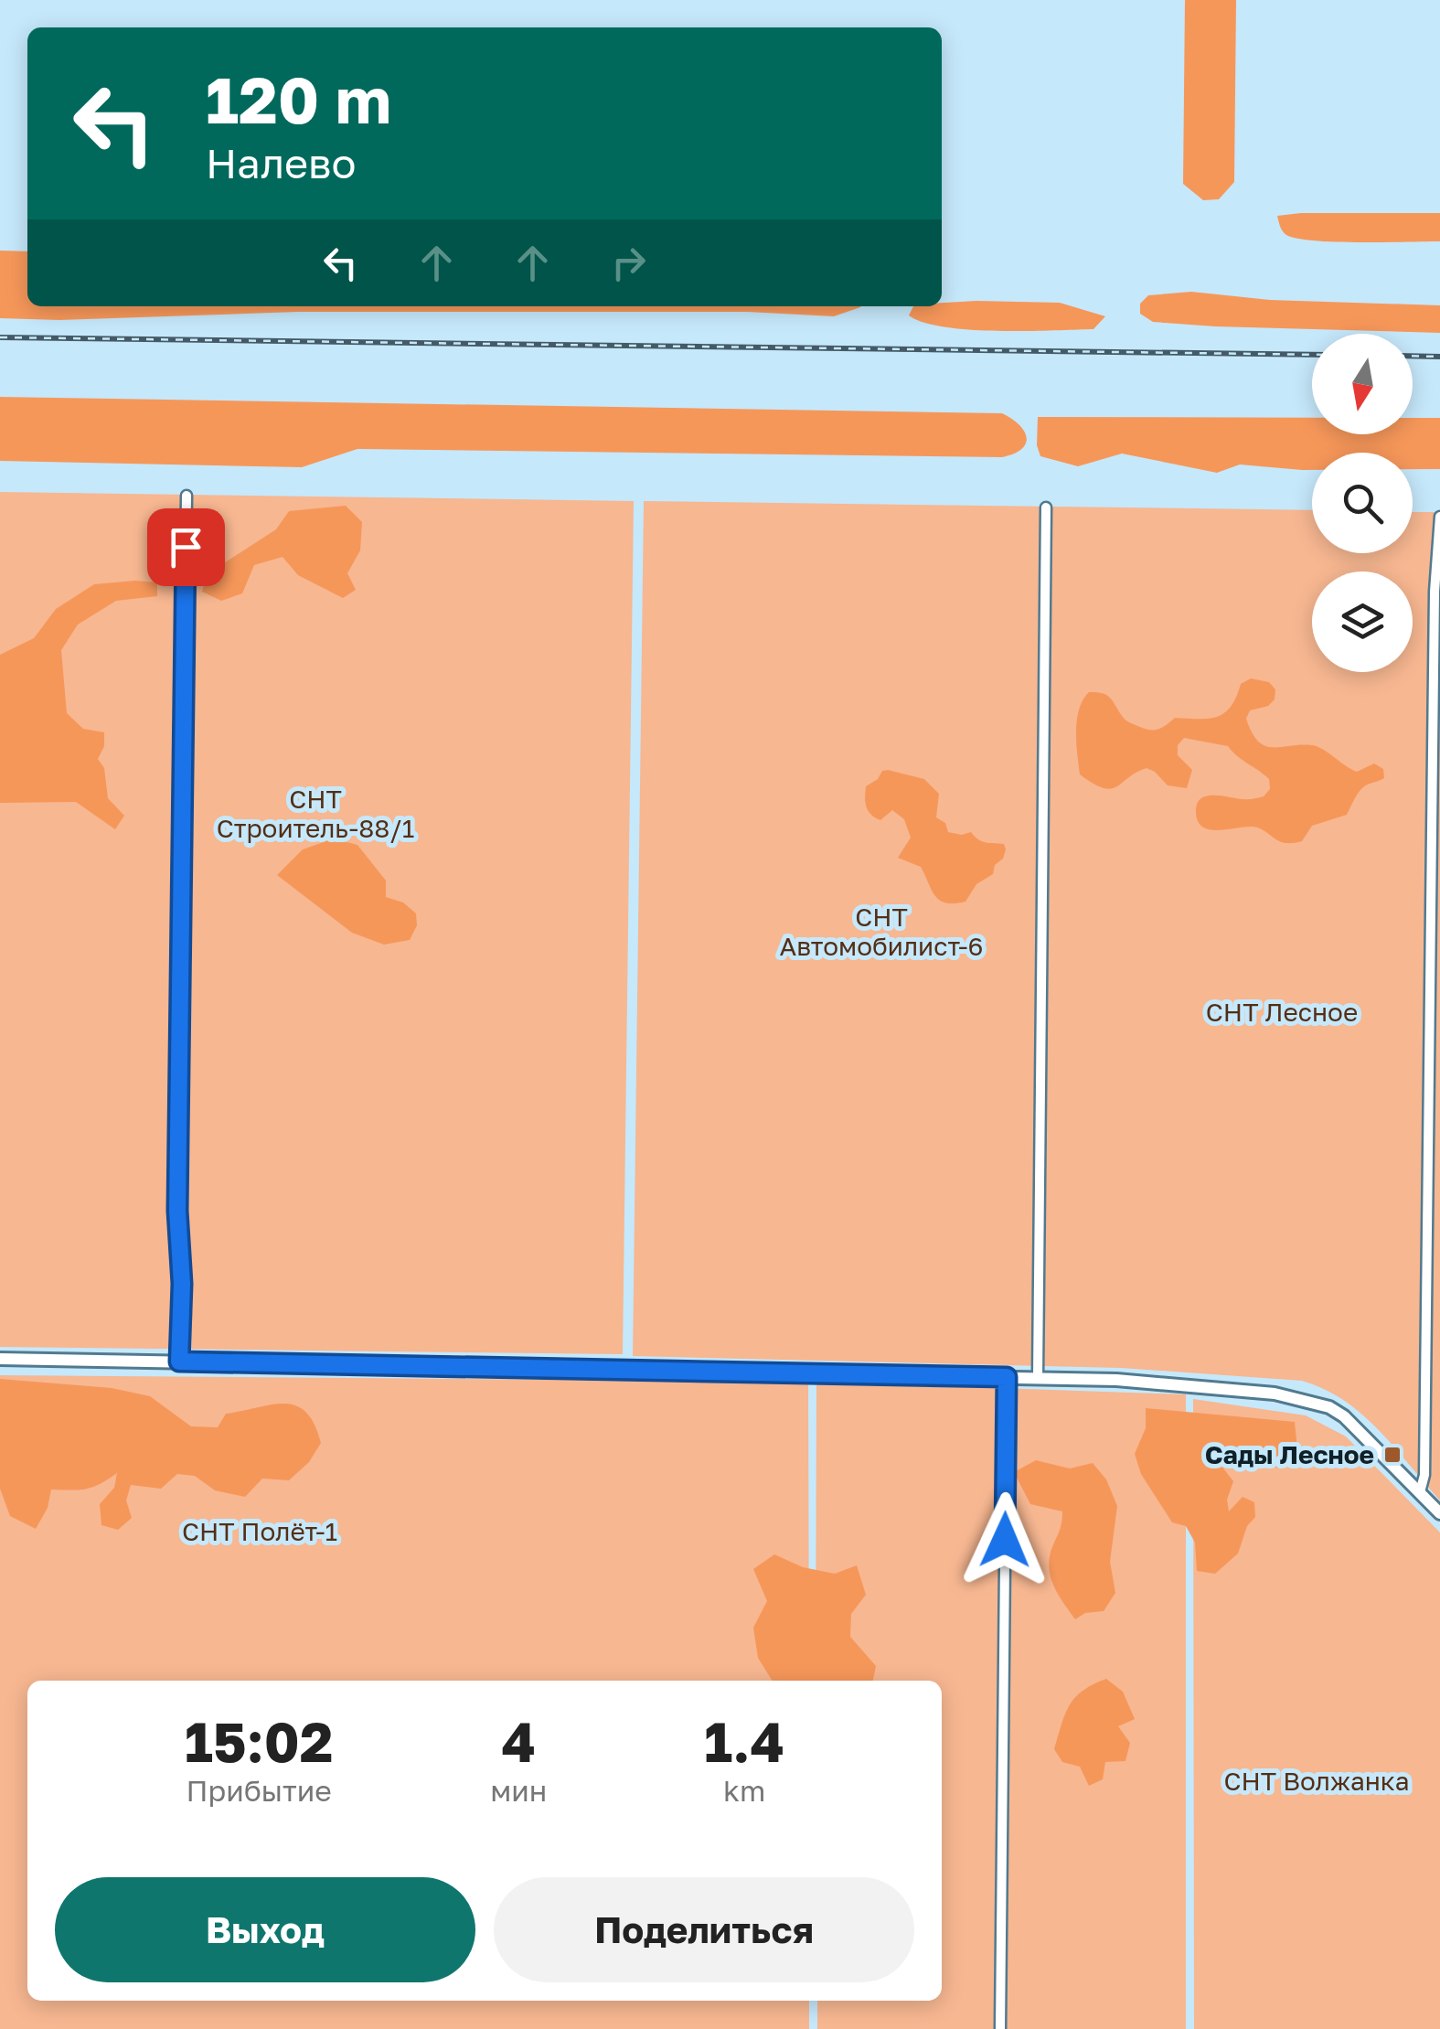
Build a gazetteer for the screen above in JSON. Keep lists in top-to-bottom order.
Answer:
{
  "parks": [
    "СНТ Строитель-88/1",
    "СНТ Автомобилист-6",
    "СНТ Лесное",
    "СНТ Полёт-1",
    "СНТ Волжанка"
  ],
  "places": {
    "transit": ["Сады Лесное"]
  },
  "north": "bottom",
  "page": {
    "turn": ["120 m", "Налево"],
    "eta": [
      "15:02",
      "Прибытие",
      "4",
      "мин",
      "1.4",
      "km"
    ],
    "buttons": ["Выход", "Поделиться"]
  }
}
